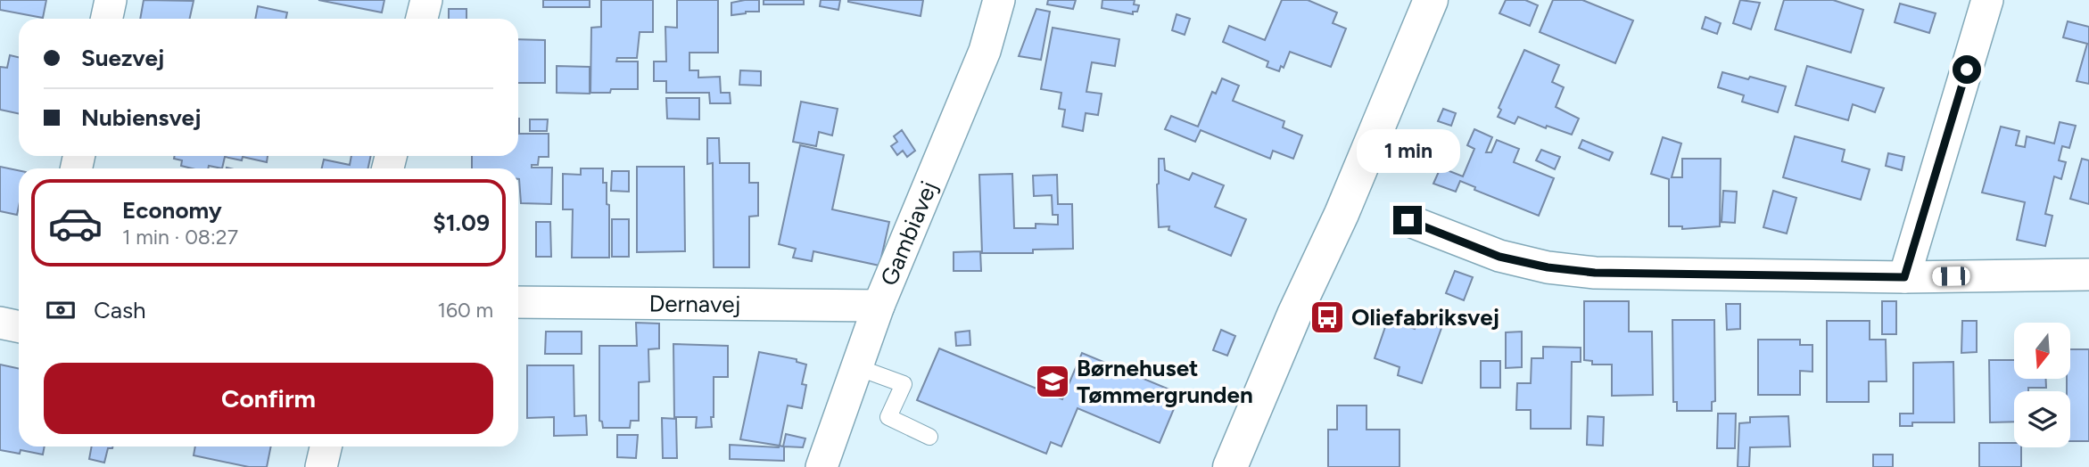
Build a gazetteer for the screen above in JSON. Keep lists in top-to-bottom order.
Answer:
{
  "streets": {
    "street": ["Gambiavej", "Dernavej"]
  },
  "crossings": [
    ["Gambiavej", "Dernavej"]
  ],
  "places": {
    "bus stop": ["Oliefabriksvej"],
    "school or university": ["Børnehuset Tømmergrunden"]
  },
  "north": "bottom",
  "page": {
    "banner": ["Suezvej", "Nubiensvej"],
    "bubble": "1 min",
    "list": [
      {
        "name": "Economy",
        "note": "1 min · 08:27",
        "value": "$1.09"
      }
    ],
    "pay": ["Cash", "160 m"],
    "buttons": "Confirm"
  }
}
